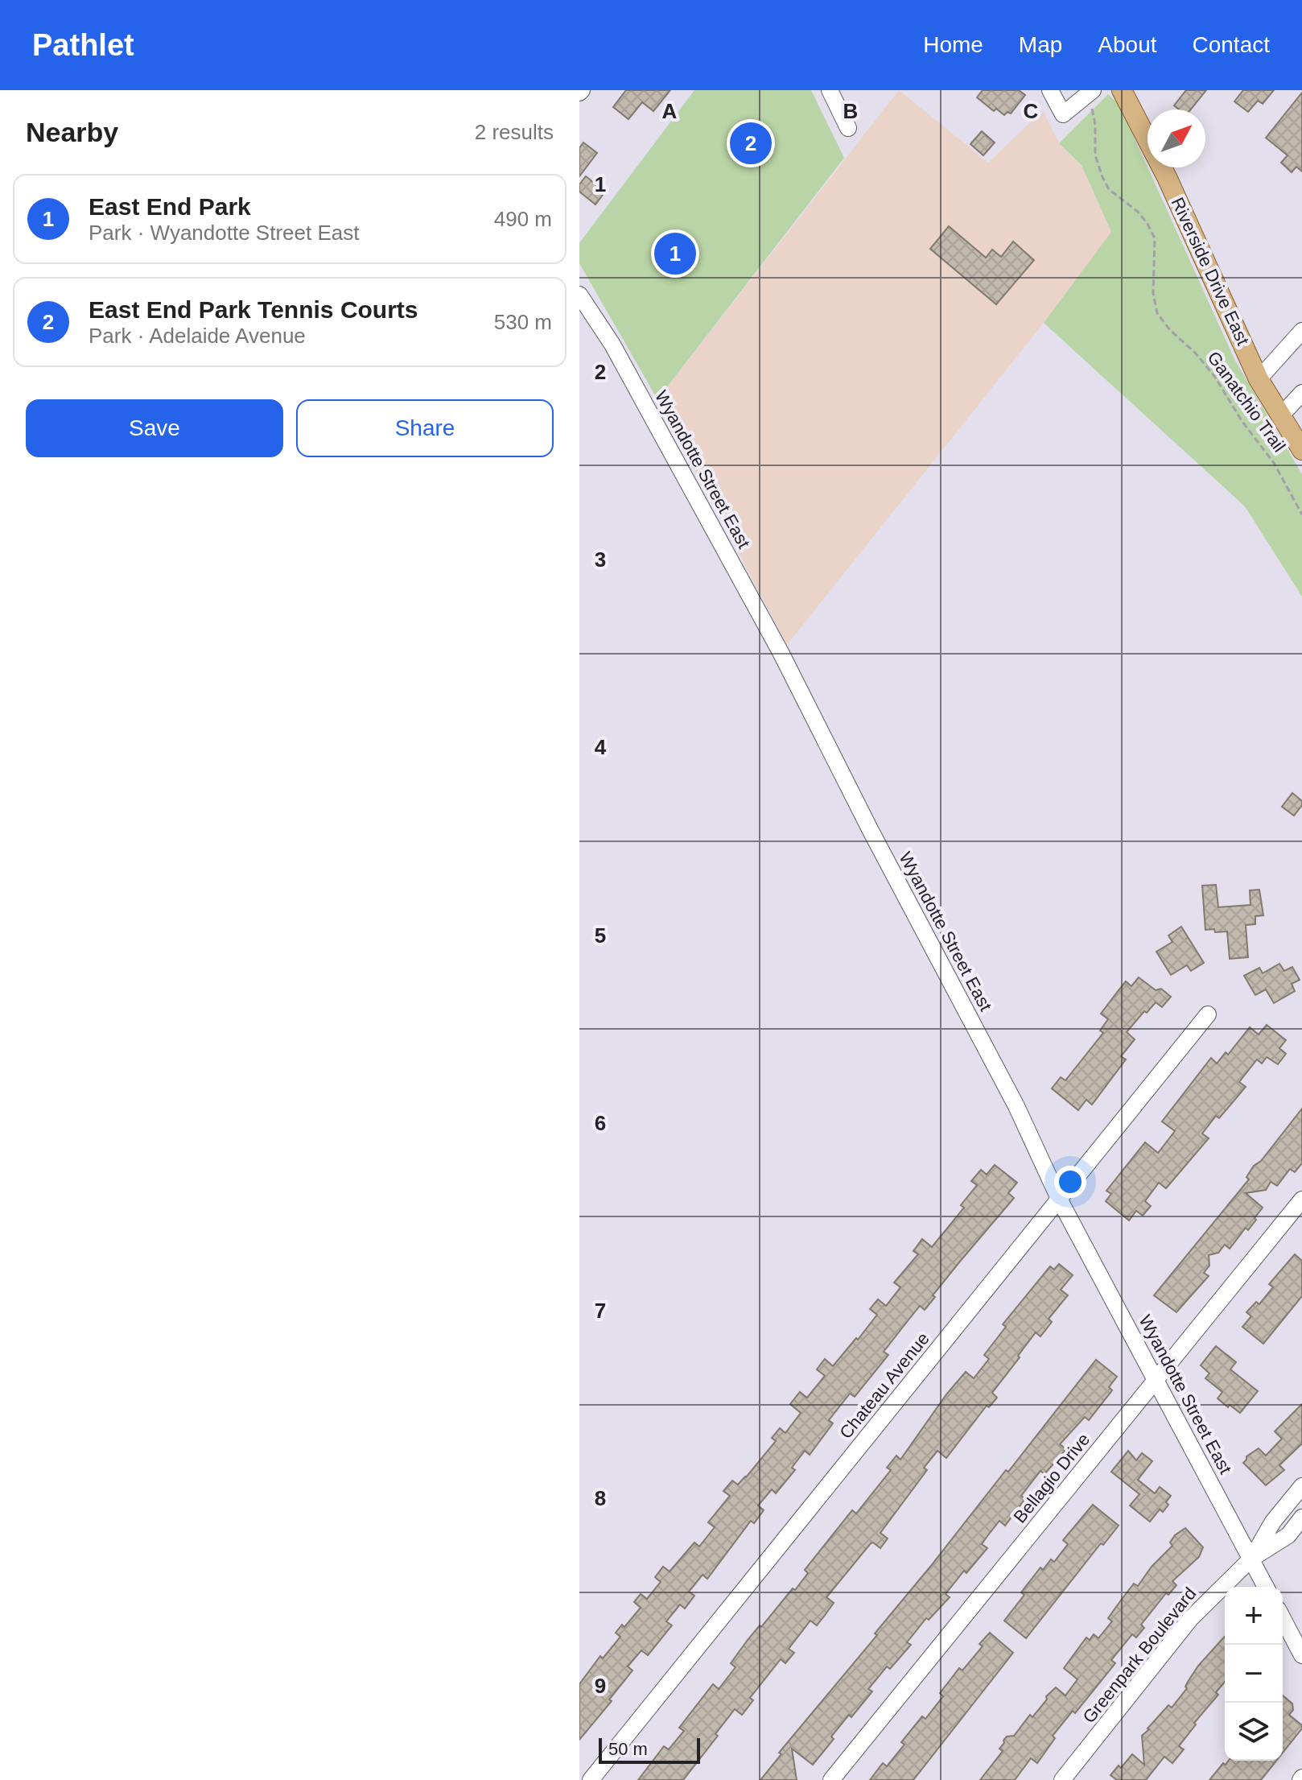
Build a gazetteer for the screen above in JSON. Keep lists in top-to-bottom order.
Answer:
{
  "streets": {
    "main road": ["Riverside Drive East"],
    "street": [
      "Wyandotte Street East",
      "Chateau Avenue",
      "Bellagio Drive",
      "Greenpark Boulevard"
    ],
    "path": ["Ganatchio Trail"]
  },
  "crossings": [
    ["Wyandotte Street East", "Chateau Avenue"],
    ["Wyandotte Street East", "Bellagio Drive"],
    ["Wyandotte Street East", "Greenpark Boulevard"]
  ],
  "scale_bar": "50 m",
  "north": "top right",
  "page": {
    "header": "Pathlet",
    "nav": [
      "Home",
      "Map",
      "About",
      "Contact"
    ],
    "heading": ["Nearby", "2 results"],
    "pins": ["2", "1"],
    "list": [
      {
        "mark": "1",
        "name": "East End Park",
        "note": "Park · Wyandotte Street East",
        "value": "490 m"
      },
      {
        "mark": "2",
        "name": "East End Park Tennis Courts",
        "note": "Park · Adelaide Avenue",
        "value": "530 m"
      }
    ],
    "buttons": ["Save", "Share"],
    "map_buttons": ["+", "−"],
    "scale": "50 m"
  },
  "grid": {
    "columns": ["A", "B", "C"],
    "rows": [
      "1",
      "2",
      "3",
      "4",
      "5",
      "6",
      "7",
      "8",
      "9"
    ]
  }
}
